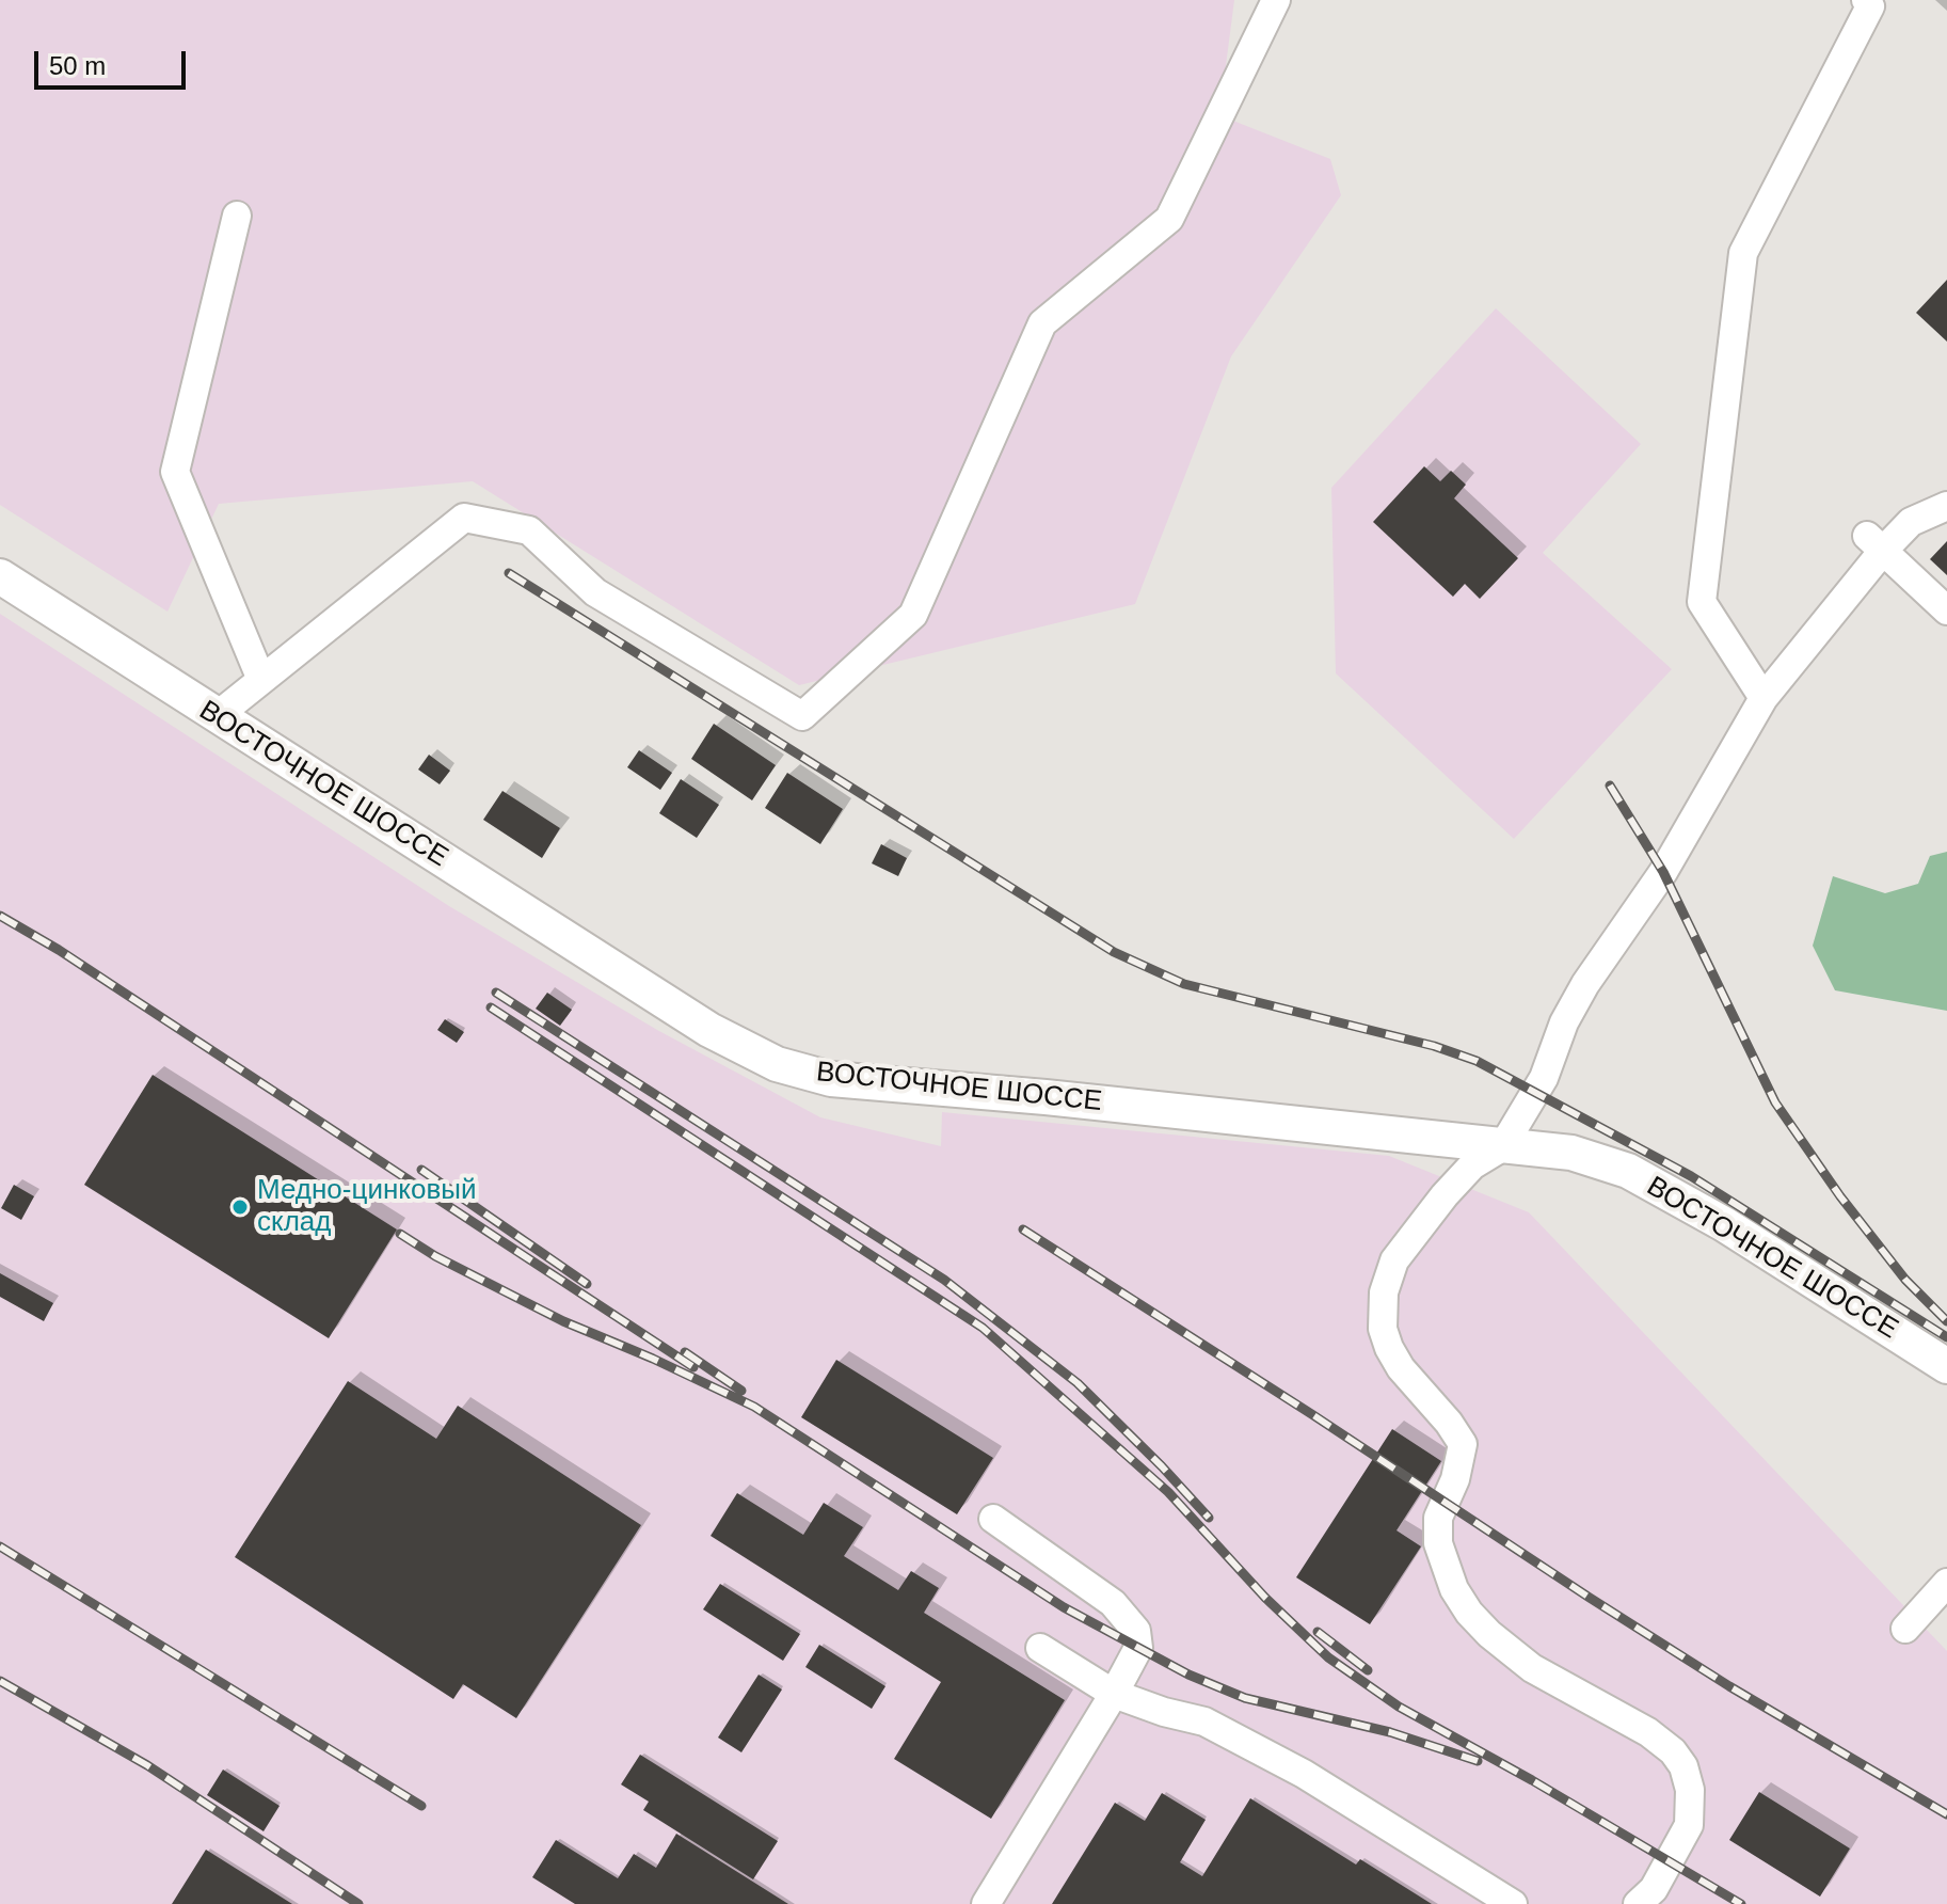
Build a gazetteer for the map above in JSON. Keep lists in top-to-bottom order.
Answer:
{
  "streets": {
    "main road": ["ВОСТОЧНОЕ ШОССЕ"]
  },
  "places": ["Медно-цинковый склад"],
  "scale_bar": "50 m"
}
